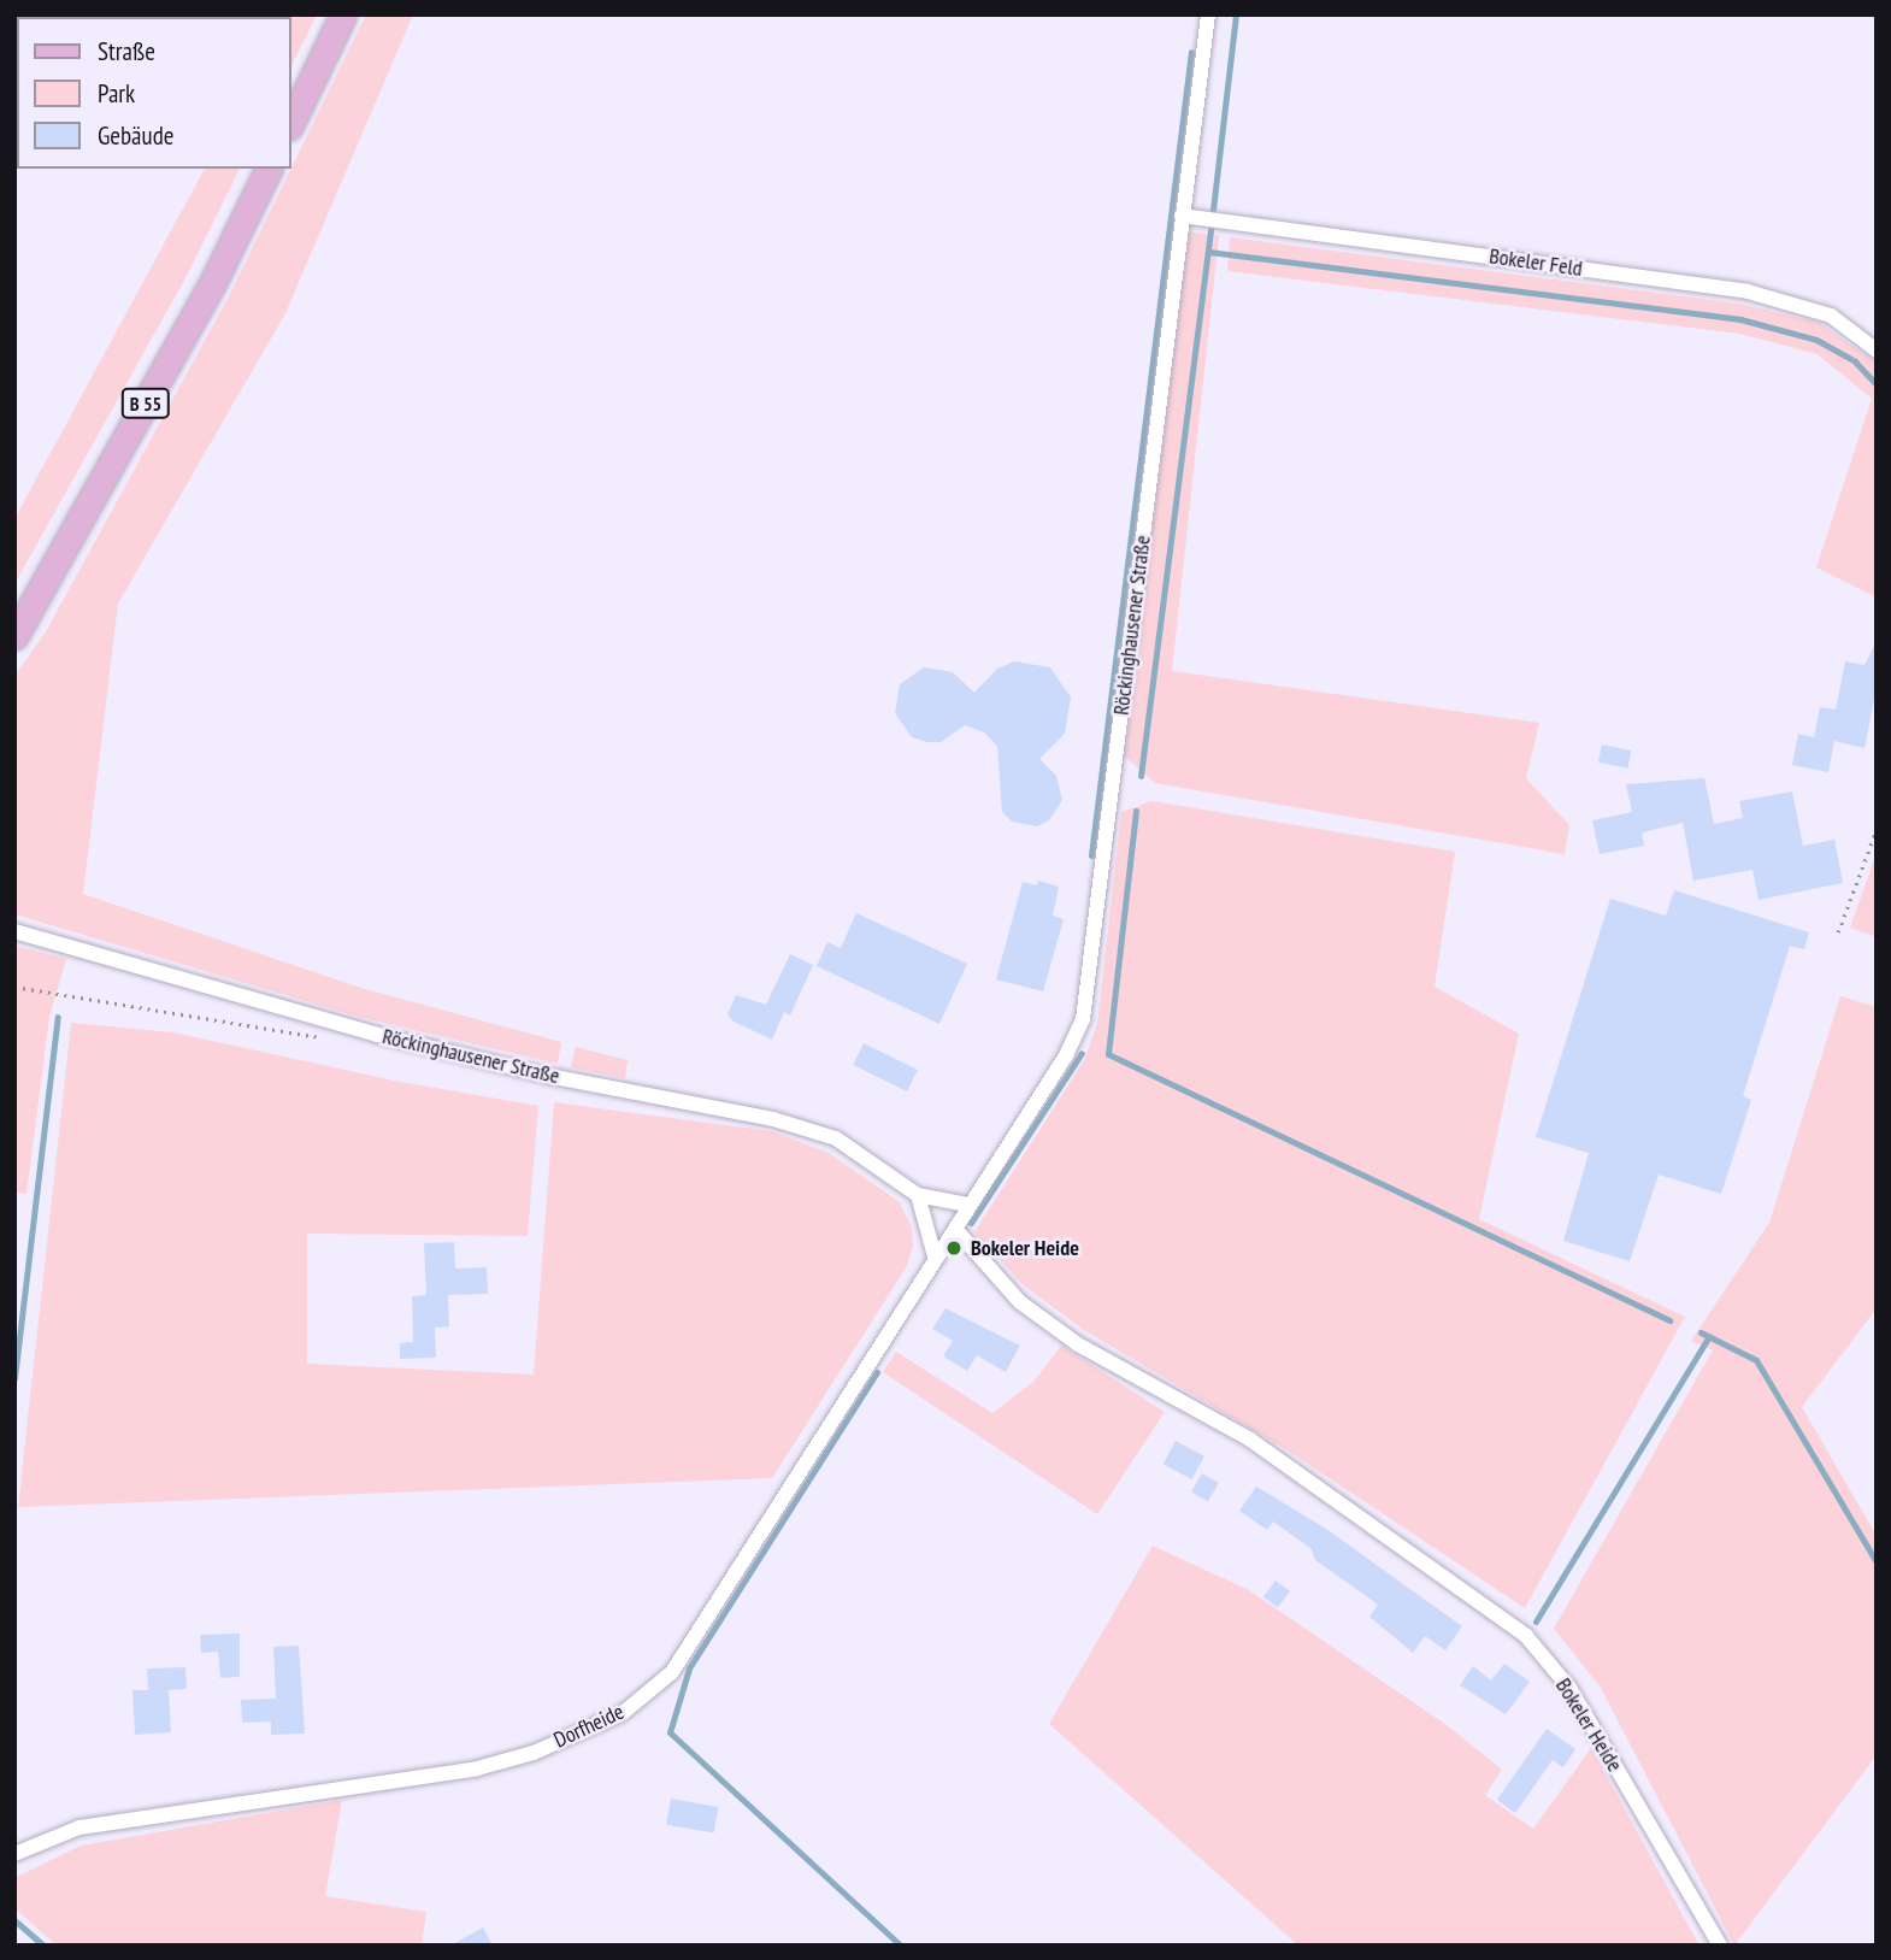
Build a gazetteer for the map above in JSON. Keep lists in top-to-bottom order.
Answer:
{
  "streets": {
    "main road": ["B 55"],
    "street": [
      "Bokeler Feld",
      "Röckinghausener Straße",
      "Bokeler Heide",
      "Dorfheide"
    ]
  },
  "crossings": [
    ["Bokeler Feld", "Röckinghausener Straße"],
    ["Röckinghausener Straße", "Bokeler Heide"],
    ["Röckinghausener Straße", "Dorfheide"]
  ],
  "places": ["Bokeler Heide"],
  "legend": ["Straße", "Park", "Gebäude"]
}
